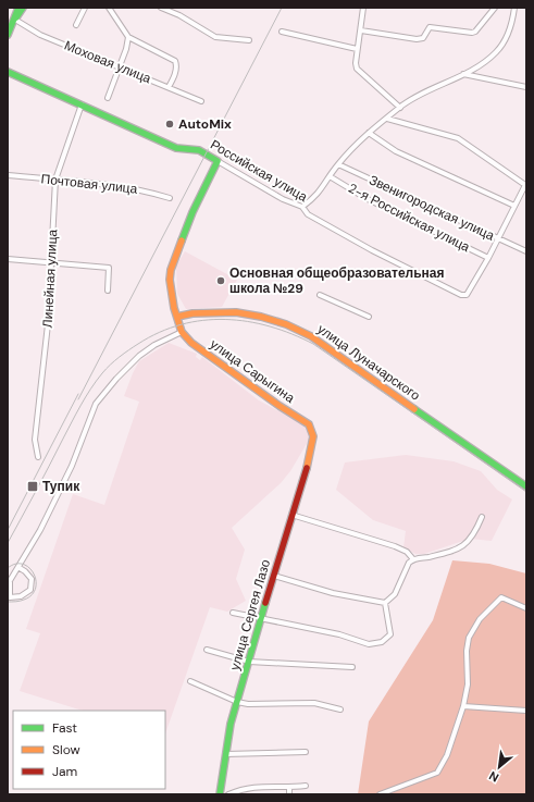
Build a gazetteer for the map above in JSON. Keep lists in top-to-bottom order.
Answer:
{
  "streets": {
    "main road": [
      "Российская улица",
      "улица Луначарского",
      "улица Сарыгина",
      "улица Сергея Лазо"
    ],
    "street": [
      "Моховая улица",
      "Почтовая улица",
      "Звенигородская улица",
      "2-я Российская улица",
      "Линейная улица"
    ]
  },
  "crossings": [
    ["Российская улица", "2-я Российская улица"],
    ["Российская улица", "Линейная улица"],
    ["Российская улица", "улица Сарыгина"],
    ["Почтовая улица", "Линейная улица"],
    ["улица Луначарского", "улица Сарыгина"],
    ["улица Сарыгина", "улица Сергея Лазо"]
  ],
  "places": {
    "other": ["AutoMix", "Основная общеобразовательная школа №29"],
    "transit": ["Тупик"]
  },
  "legend": ["Fast", "Slow", "Jam"],
  "north": "bottom left"
}
